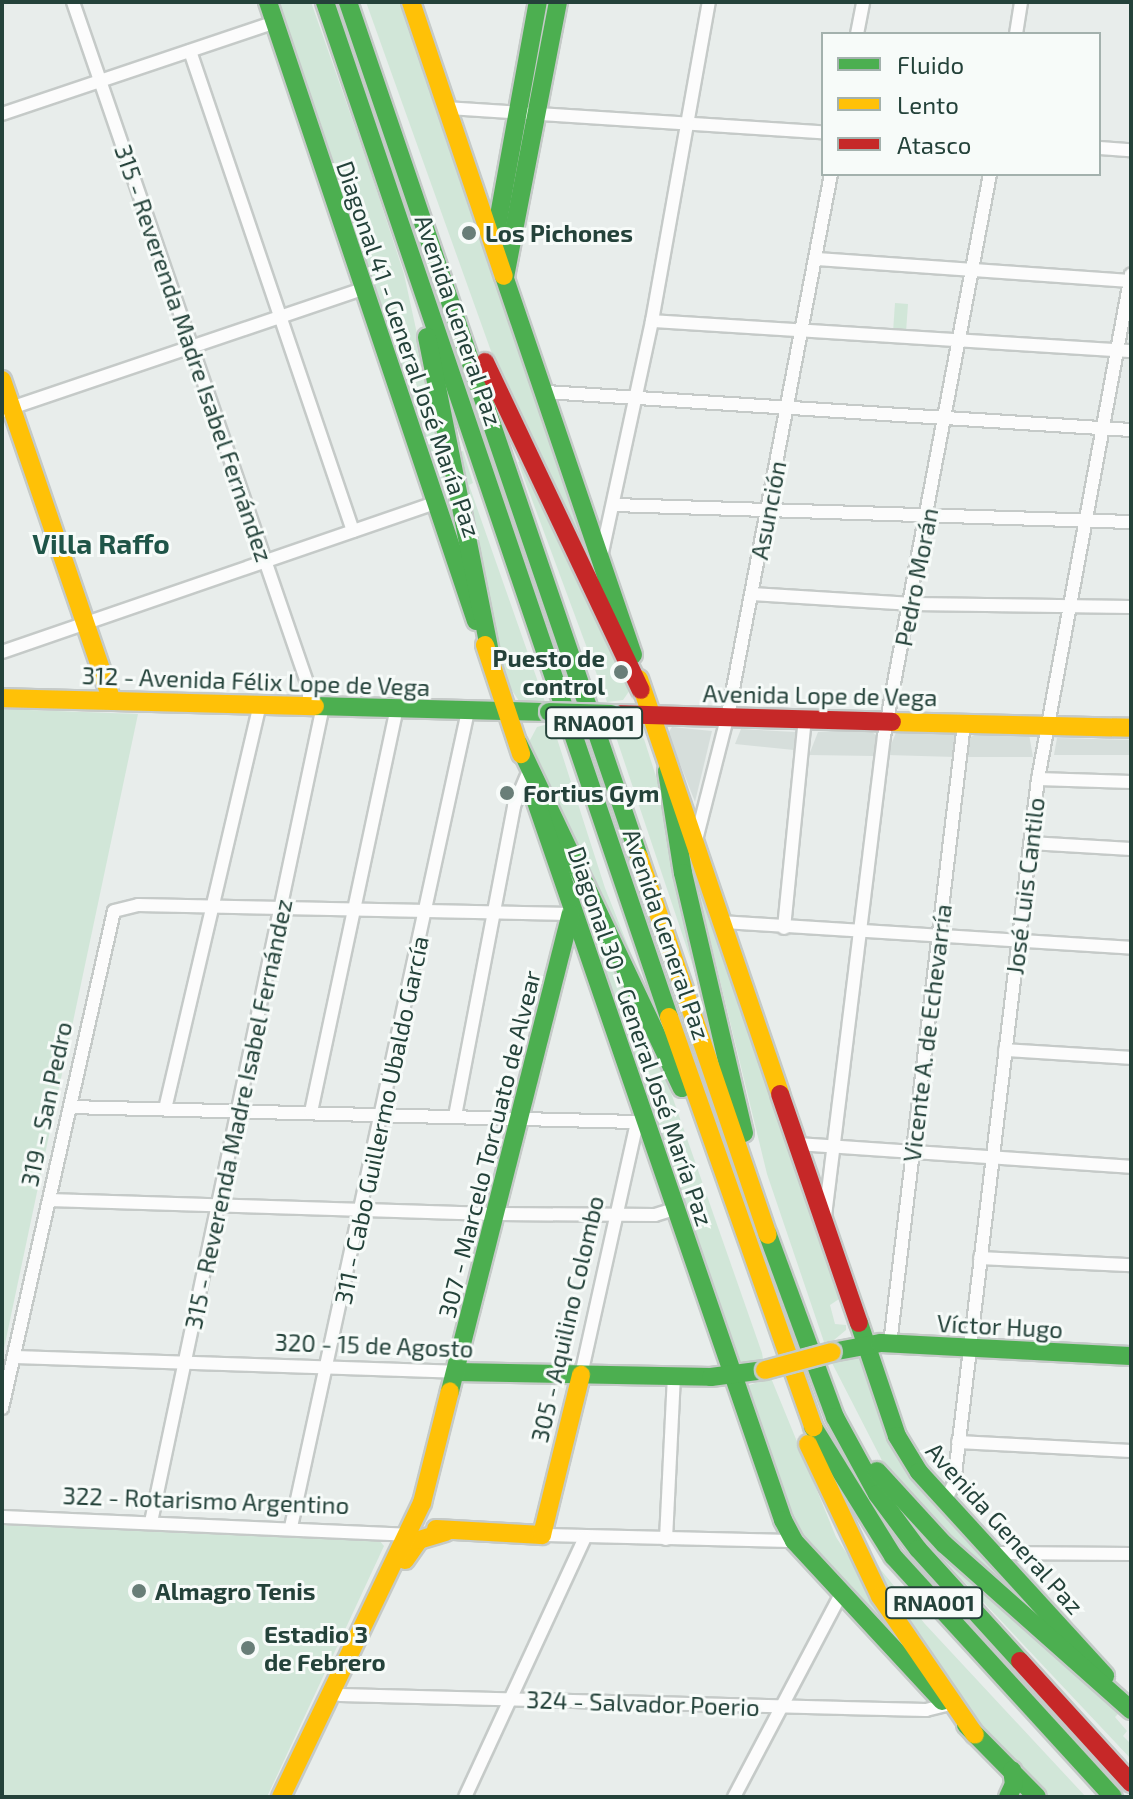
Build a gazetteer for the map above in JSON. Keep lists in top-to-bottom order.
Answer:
{
  "streets": {
    "main road": [
      "Avenida General Paz",
      "Diagonal 41 - General José María Paz",
      "312 - Avenida Félix Lope de Vega",
      "Avenida Lope de Vega",
      "RNA001",
      "Diagonal 30 - General José María Paz",
      "307 - Marcelo Torcuato de Alvear",
      "305 - Aquilino Colombo",
      "Víctor Hugo",
      "320 - 15 de Agosto",
      "322 - Rotarismo Argentino"
    ],
    "street": [
      "315 - Reverenda Madre Isabel Fernández",
      "Asunción",
      "Pedro Morán",
      "José Luis Cantilo",
      "Vicente A. de Echevarría",
      "319 - San Pedro",
      "311 - Cabo Guillermo Ubaldo García",
      "324 - Salvador Poerio"
    ]
  },
  "crossings": [
    ["Avenida General Paz", "Asunción"],
    ["Avenida General Paz", "Pedro Morán"],
    ["Avenida General Paz", "Avenida Lope de Vega"],
    ["Avenida General Paz", "José Luis Cantilo"],
    ["Avenida General Paz", "Víctor Hugo"],
    ["Diagonal 41 - General José María Paz", "312 - Avenida Félix Lope de Vega"],
    ["Diagonal 41 - General José María Paz", "Avenida Lope de Vega"],
    ["Diagonal 41 - General José María Paz", "Diagonal 30 - General José María Paz"],
    ["315 - Reverenda Madre Isabel Fernández", "312 - Avenida Félix Lope de Vega"],
    ["315 - Reverenda Madre Isabel Fernández", "320 - 15 de Agosto"],
    ["315 - Reverenda Madre Isabel Fernández", "322 - Rotarismo Argentino"],
    ["Asunción", "Avenida Lope de Vega"],
    ["Pedro Morán", "Avenida Lope de Vega"],
    ["312 - Avenida Félix Lope de Vega", "Avenida Lope de Vega"],
    ["312 - Avenida Félix Lope de Vega", "Diagonal 30 - General José María Paz"],
    ["312 - Avenida Félix Lope de Vega", "311 - Cabo Guillermo Ubaldo García"],
    ["Avenida Lope de Vega", "José Luis Cantilo"],
    ["Avenida Lope de Vega", "Vicente A. de Echevarría"],
    ["Avenida Lope de Vega", "Diagonal 30 - General José María Paz"],
    ["José Luis Cantilo", "Víctor Hugo"],
    ["Vicente A. de Echevarría", "Víctor Hugo"],
    ["Diagonal 30 - General José María Paz", "307 - Marcelo Torcuato de Alvear"],
    ["Diagonal 30 - General José María Paz", "305 - Aquilino Colombo"],
    ["Diagonal 30 - General José María Paz", "320 - 15 de Agosto"],
    ["Diagonal 30 - General José María Paz", "322 - Rotarismo Argentino"],
    ["319 - San Pedro", "320 - 15 de Agosto"],
    ["311 - Cabo Guillermo Ubaldo García", "320 - 15 de Agosto"],
    ["311 - Cabo Guillermo Ubaldo García", "322 - Rotarismo Argentino"],
    ["307 - Marcelo Torcuato de Alvear", "320 - 15 de Agosto"],
    ["307 - Marcelo Torcuato de Alvear", "322 - Rotarismo Argentino"],
    ["305 - Aquilino Colombo", "320 - 15 de Agosto"],
    ["305 - Aquilino Colombo", "322 - Rotarismo Argentino"],
    ["Víctor Hugo", "320 - 15 de Agosto"]
  ],
  "districts": ["Villa Raffo"],
  "places": [
    "Los Pichones",
    "Puesto de control",
    "Fortius Gym",
    "Almagro Tenis",
    "Estadio 3 de Febrero"
  ],
  "legend": ["Fluido", "Lento", "Atasco"]
}
